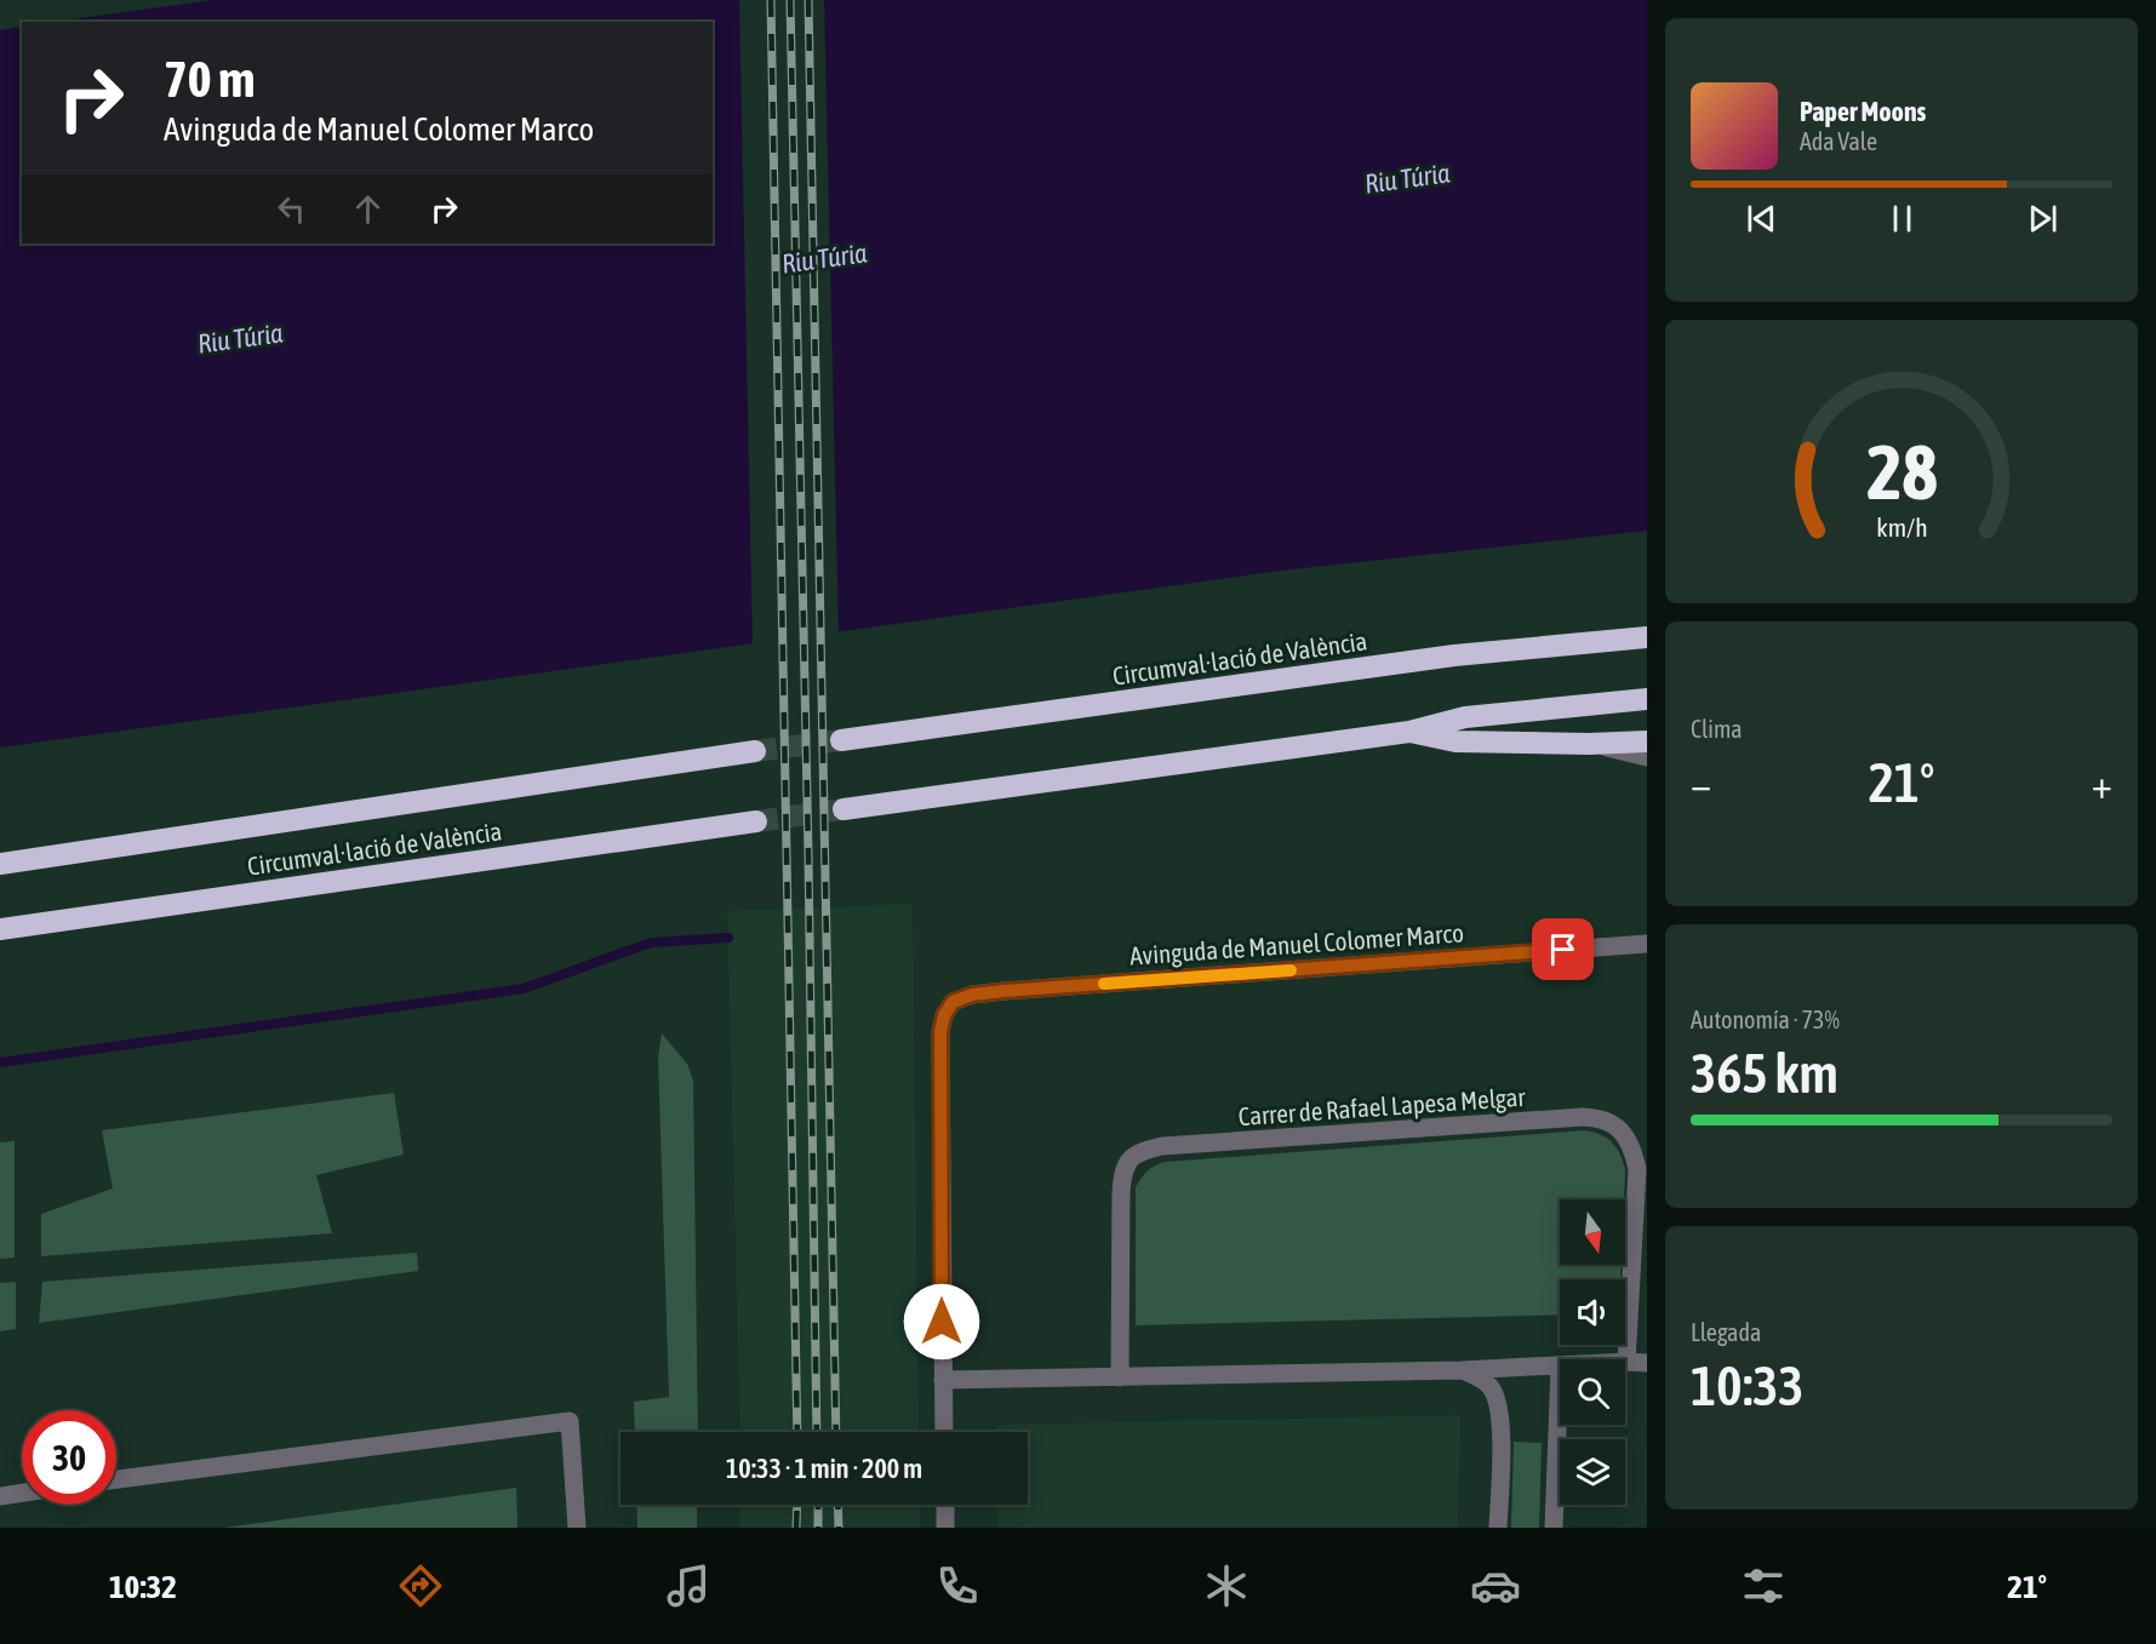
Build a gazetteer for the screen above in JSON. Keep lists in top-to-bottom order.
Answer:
{
  "streets": {
    "highway": ["Circumval·lació de València"],
    "street": ["Avinguda de Manuel Colomer Marco", "Carrer de Rafael Lapesa Melgar"]
  },
  "water": ["Riu Túria"],
  "north": "bottom",
  "page": {
    "turn": ["70 m", "Avinguda de Manuel Colomer Marco"],
    "song": ["Paper Moons", "Ada Vale"],
    "tile": [
      "Clima",
      ["Autonomía · 73%", "365 km"],
      ["Llegada", "10:33"]
    ],
    "heat": ["−", "21°", "+"],
    "limit": "30",
    "trip": "10:33 · 1 min · 200 m",
    "tabs": ["10:32", "21°"],
    "gauge": ["28", "km/h"]
  }
}
